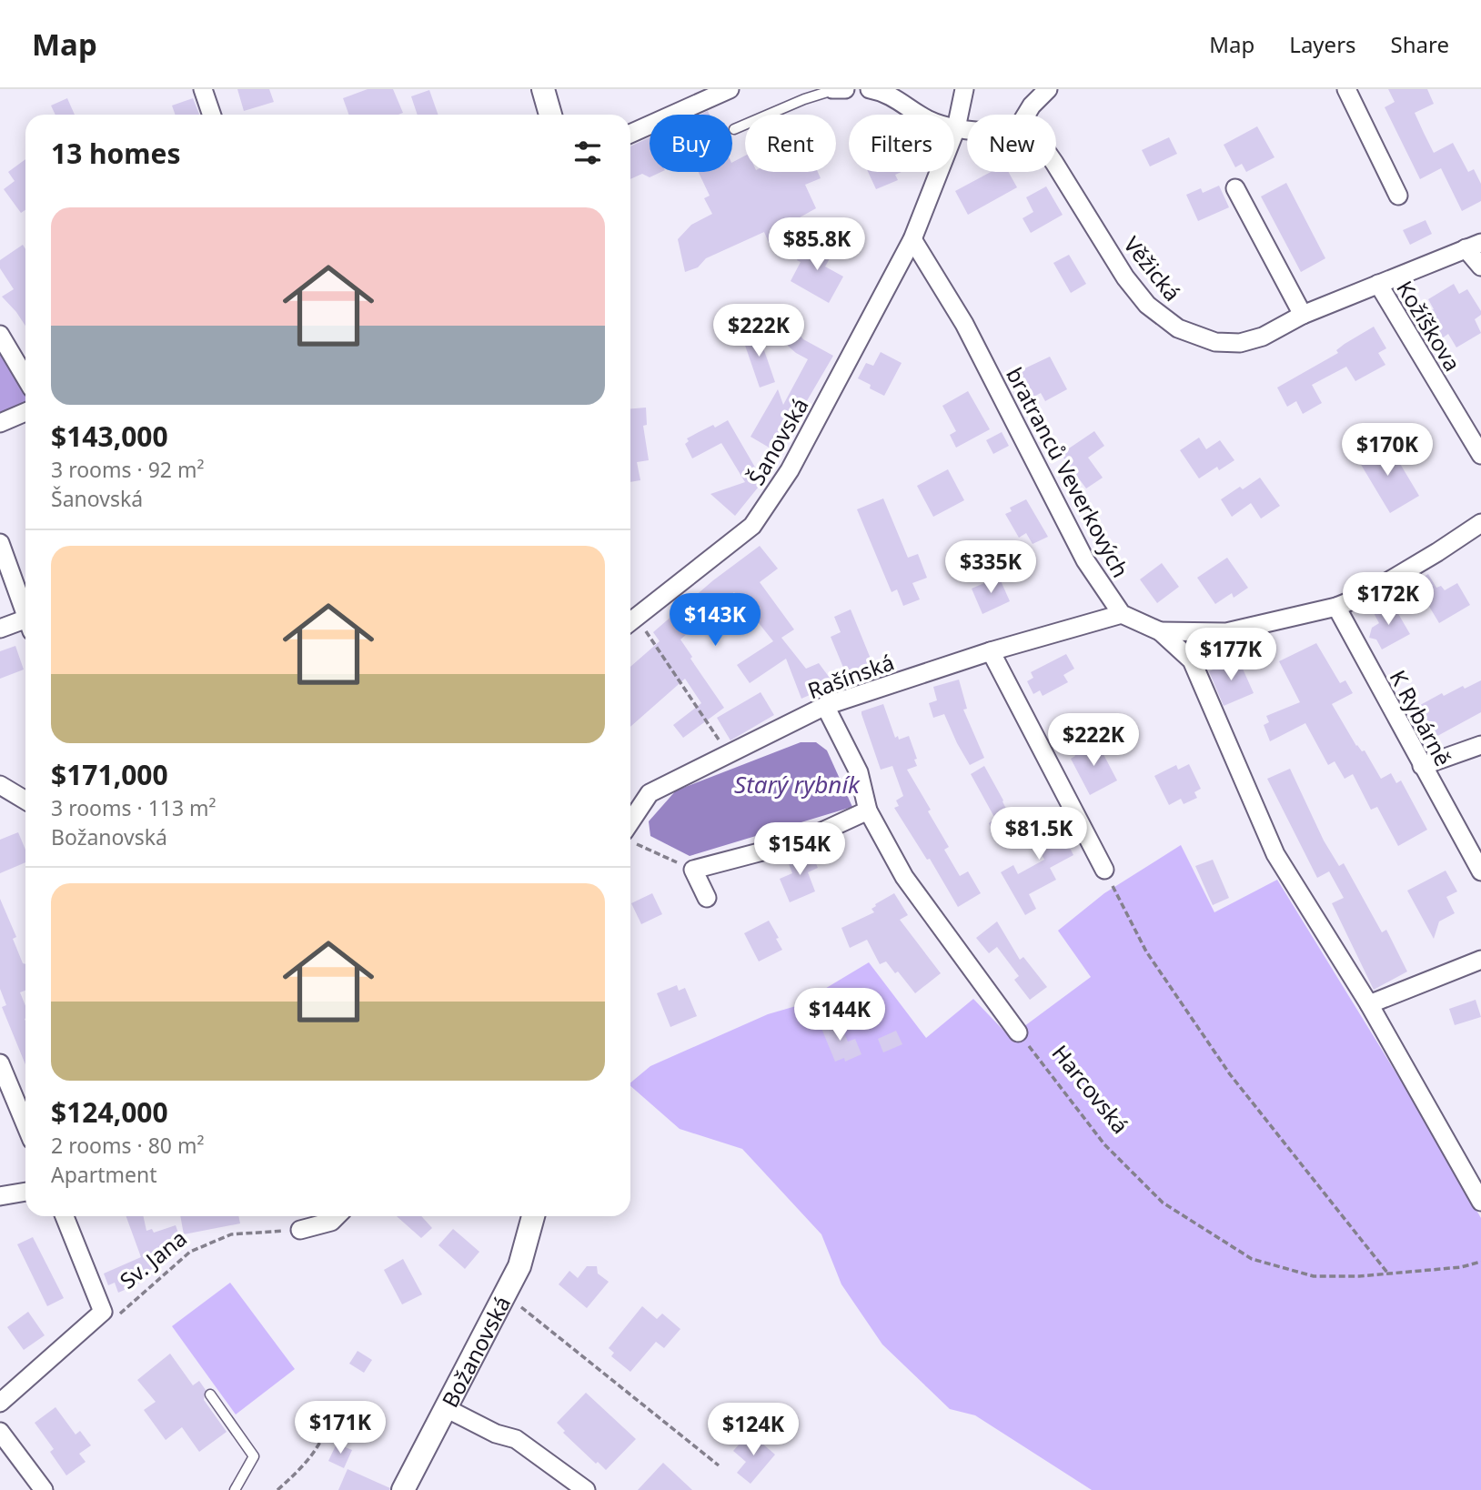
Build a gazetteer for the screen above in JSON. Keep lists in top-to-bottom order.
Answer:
{
  "streets": {
    "street": [
      "Věžická",
      "Kožíškova",
      "Šanovská",
      "bratranců Veverkových",
      "Rašínská",
      "K Rybárně",
      "Božanovská"
    ],
    "path": ["Harcovská", "Sv. Jana"]
  },
  "crossings": [
    ["Věžická", "Kožíškova"],
    ["Šanovská", "bratranců Veverkových"],
    ["bratranců Veverkových", "Rašínská"]
  ],
  "water": ["Starý rybník"],
  "page": {
    "header": "Map",
    "nav": ["Map", "Layers", "Share"],
    "chip": [
      "Buy",
      "Rent",
      "Filters",
      "New"
    ],
    "heading": "13 homes",
    "list": [
      {
        "name": "$143,000",
        "note": "3 rooms · 92 m² · Šanovská"
      },
      {
        "name": "$171,000",
        "note": "3 rooms · 113 m² · Božanovská"
      },
      {
        "name": "$124,000",
        "note": "2 rooms · 80 m² · Apartment"
      }
    ],
    "price": [
      "$85.8K",
      "$222K",
      "$170K",
      "$335K",
      "$172K",
      "$143K",
      "$177K",
      "$222K",
      "$81.5K",
      "$154K",
      "$144K",
      "$171K",
      "$124K"
    ]
  }
}
